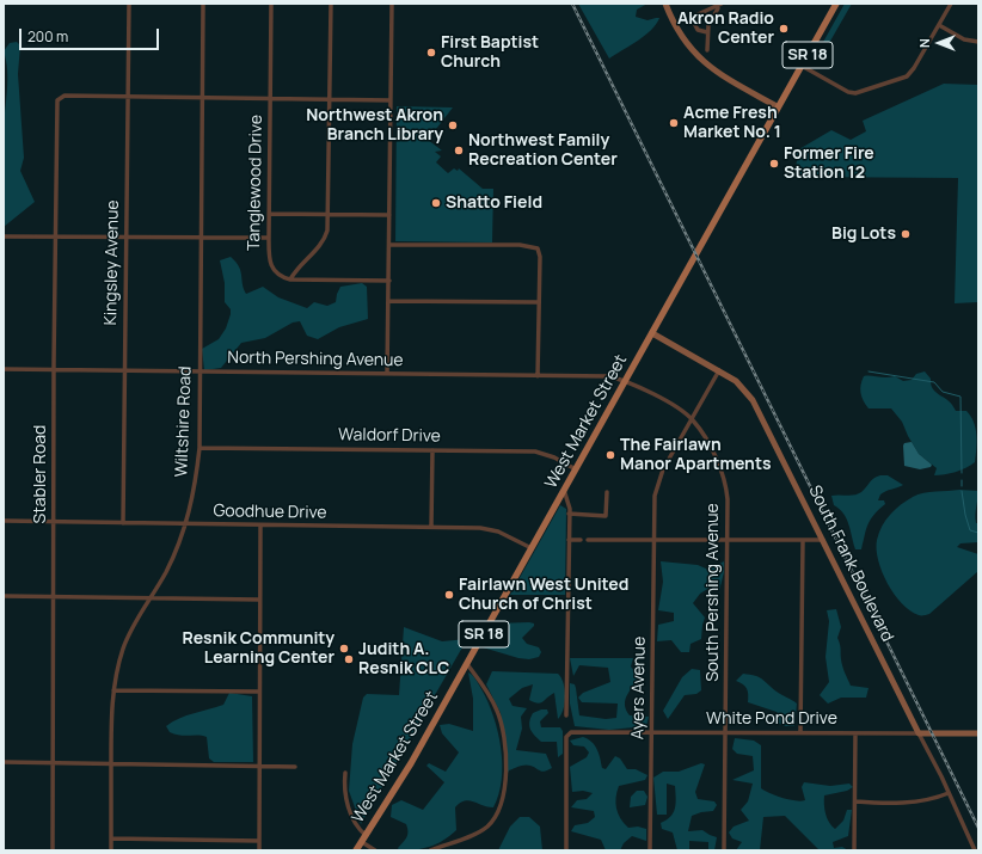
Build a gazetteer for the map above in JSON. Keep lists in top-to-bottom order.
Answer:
{
  "streets": {
    "main road": ["SR 18", "West Market Street"],
    "street": [
      "Tanglewood Drive",
      "Kingsley Avenue",
      "North Pershing Avenue",
      "Wiltshire Road",
      "Waldorf Drive",
      "Stabler Road",
      "Goodhue Drive",
      "South Frank Boulevard",
      "South Pershing Avenue",
      "Ayers Avenue",
      "White Pond Drive"
    ]
  },
  "crossings": [
    ["Kingsley Avenue", "North Pershing Avenue"],
    ["Kingsley Avenue", "Stabler Road"],
    ["Kingsley Avenue", "Goodhue Drive"],
    ["North Pershing Avenue", "Wiltshire Road"],
    ["North Pershing Avenue", "West Market Street"],
    ["North Pershing Avenue", "Stabler Road"],
    ["North Pershing Avenue", "South Pershing Avenue"],
    ["Wiltshire Road", "Waldorf Drive"],
    ["Wiltshire Road", "Goodhue Drive"],
    ["West Market Street", "Waldorf Drive"],
    ["West Market Street", "Goodhue Drive"],
    ["West Market Street", "South Frank Boulevard"],
    ["West Market Street", "South Pershing Avenue"],
    ["Stabler Road", "Goodhue Drive"],
    ["South Frank Boulevard", "Ayers Avenue"],
    ["South Frank Boulevard", "White Pond Drive"],
    ["South Pershing Avenue", "Ayers Avenue"],
    ["South Pershing Avenue", "White Pond Drive"],
    ["Ayers Avenue", "White Pond Drive"]
  ],
  "places": [
    "Akron Radio Center",
    "First Baptist Church",
    "Acme Fresh Market No. 1",
    "Northwest Akron Branch Library",
    "Northwest Family Recreation Center",
    "Former Fire Station 12",
    "Shatto Field",
    "Big Lots",
    "The Fairlawn Manor Apartments",
    "Fairlawn West United Church of Christ",
    "Resnik Community Learning Center",
    "Judith A. Resnik CLC"
  ],
  "scale_bar": "200 m",
  "north": "left"
}
